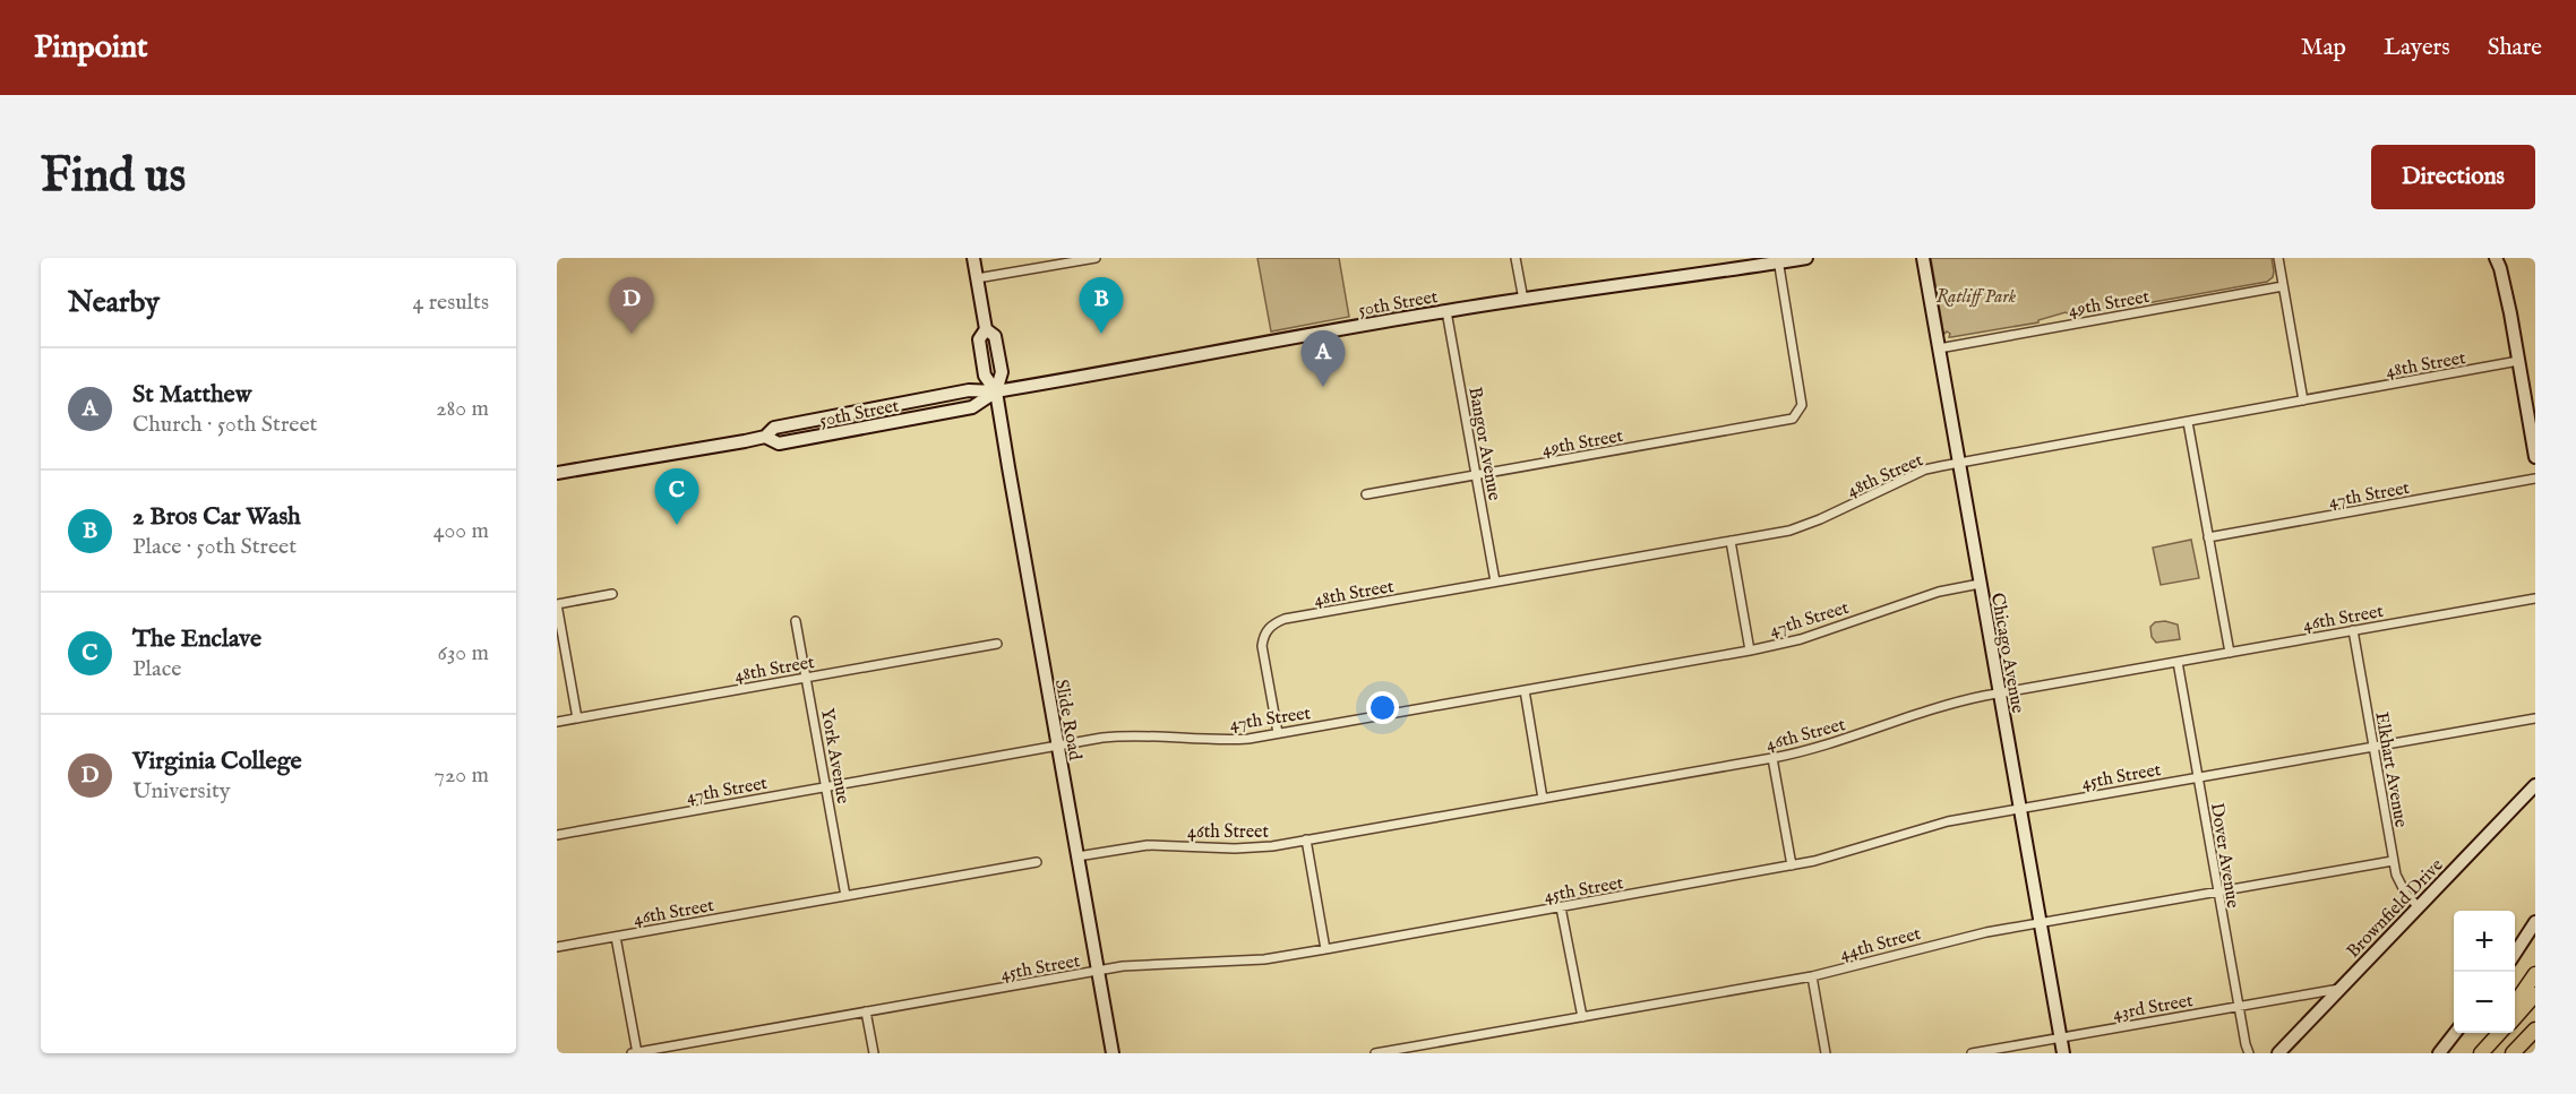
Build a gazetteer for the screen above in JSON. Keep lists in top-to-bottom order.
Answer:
{
  "streets": {
    "main road": [
      "50th Street",
      "Chicago Avenue",
      "Slide Road",
      "Brownfield Drive"
    ],
    "street": [
      "49th Street",
      "48th Street",
      "Bangor Avenue",
      "47th Street",
      "46th Street",
      "York Avenue",
      "Elkhart Avenue",
      "45th Street",
      "Dover Avenue",
      "44th Street",
      "43rd Street"
    ]
  },
  "crossings": [
    ["50th Street", "49th Street"],
    ["50th Street", "Bangor Avenue"],
    ["50th Street", "Slide Road"],
    ["49th Street", "Bangor Avenue"],
    ["49th Street", "Chicago Avenue"],
    ["48th Street", "Bangor Avenue"],
    ["48th Street", "47th Street"],
    ["48th Street", "Chicago Avenue"],
    ["48th Street", "York Avenue"],
    ["47th Street", "Chicago Avenue"],
    ["47th Street", "Slide Road"],
    ["47th Street", "York Avenue"],
    ["46th Street", "Chicago Avenue"],
    ["46th Street", "Slide Road"],
    ["46th Street", "York Avenue"],
    ["46th Street", "Elkhart Avenue"],
    ["46th Street", "Dover Avenue"],
    ["Chicago Avenue", "45th Street"],
    ["Chicago Avenue", "44th Street"],
    ["Chicago Avenue", "43rd Street"],
    ["Slide Road", "45th Street"],
    ["Elkhart Avenue", "45th Street"],
    ["Elkhart Avenue", "Brownfield Drive"],
    ["Elkhart Avenue", "44th Street"],
    ["45th Street", "Dover Avenue"],
    ["Dover Avenue", "44th Street"],
    ["Dover Avenue", "43rd Street"],
    ["Brownfield Drive", "43rd Street"]
  ],
  "parks": ["Ratliff Park"],
  "page": {
    "header": "Pinpoint",
    "nav": ["Map", "Layers", "Share"],
    "buttons": "Directions",
    "title": "Find us",
    "heading": ["Nearby", "4 results"],
    "pins": [
      "B",
      "D",
      "A",
      "C"
    ],
    "list": [
      {
        "mark": "A",
        "name": "St Matthew",
        "note": "Church · 50th Street",
        "value": "280 m"
      },
      {
        "mark": "B",
        "name": "2 Bros Car Wash",
        "note": "Place · 50th Street",
        "value": "400 m"
      },
      {
        "mark": "C",
        "name": "The Enclave",
        "note": "Place",
        "value": "630 m"
      },
      {
        "mark": "D",
        "name": "Virginia College",
        "note": "University",
        "value": "720 m"
      }
    ],
    "map_buttons": ["+", "−"]
  }
}
